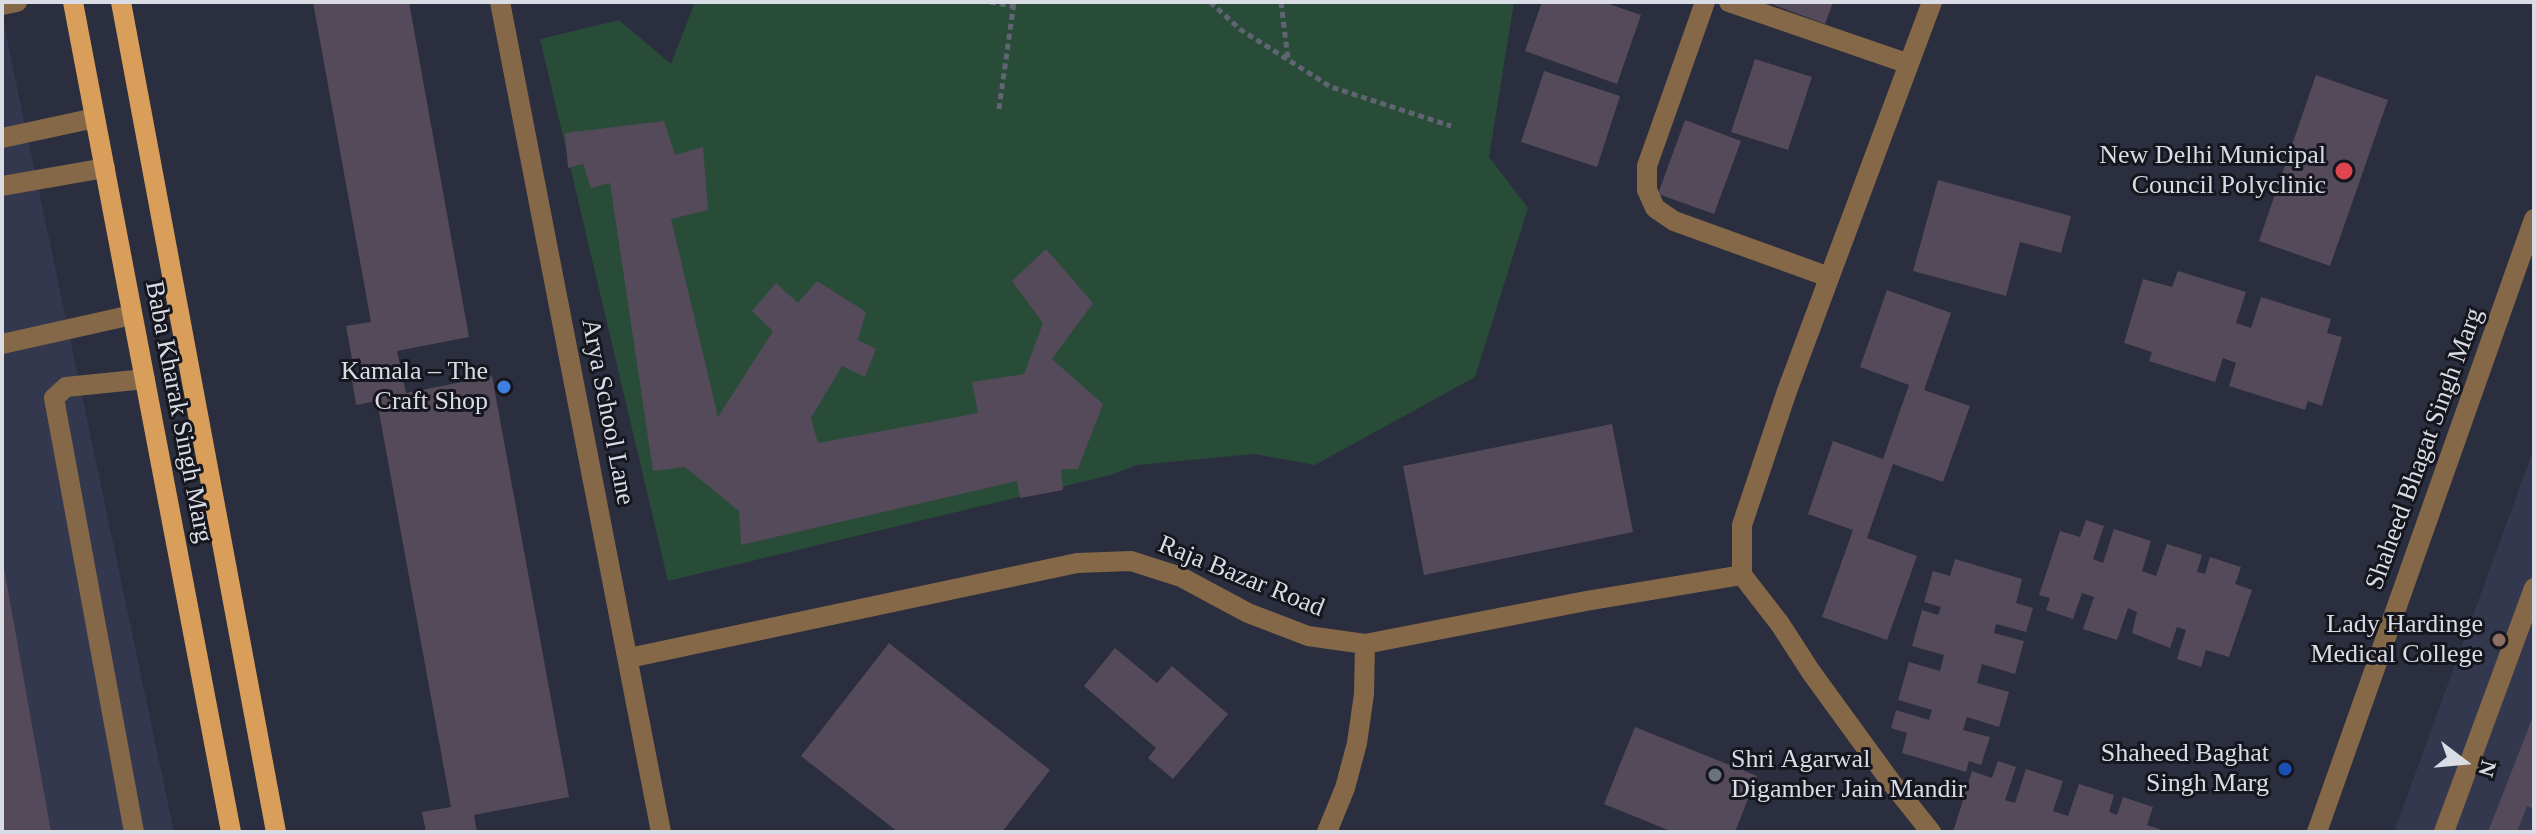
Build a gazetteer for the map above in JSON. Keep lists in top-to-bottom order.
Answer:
{
  "streets": {
    "main road": ["Baba Kharak Singh Marg"],
    "street": ["Arya School Lane", "Shaheed Bhagat Singh Marg", "Raja Bazar Road"]
  },
  "crossings": [
    ["Arya School Lane", "Raja Bazar Road"]
  ],
  "places": [
    "New Delhi Municipal Council Polyclinic",
    "Kamala – The Craft Shop",
    "Lady Hardinge Medical College",
    "Shaheed Baghat Singh Marg",
    "Shri Agarwal Digamber Jain Mandir"
  ],
  "north": "right"
}
